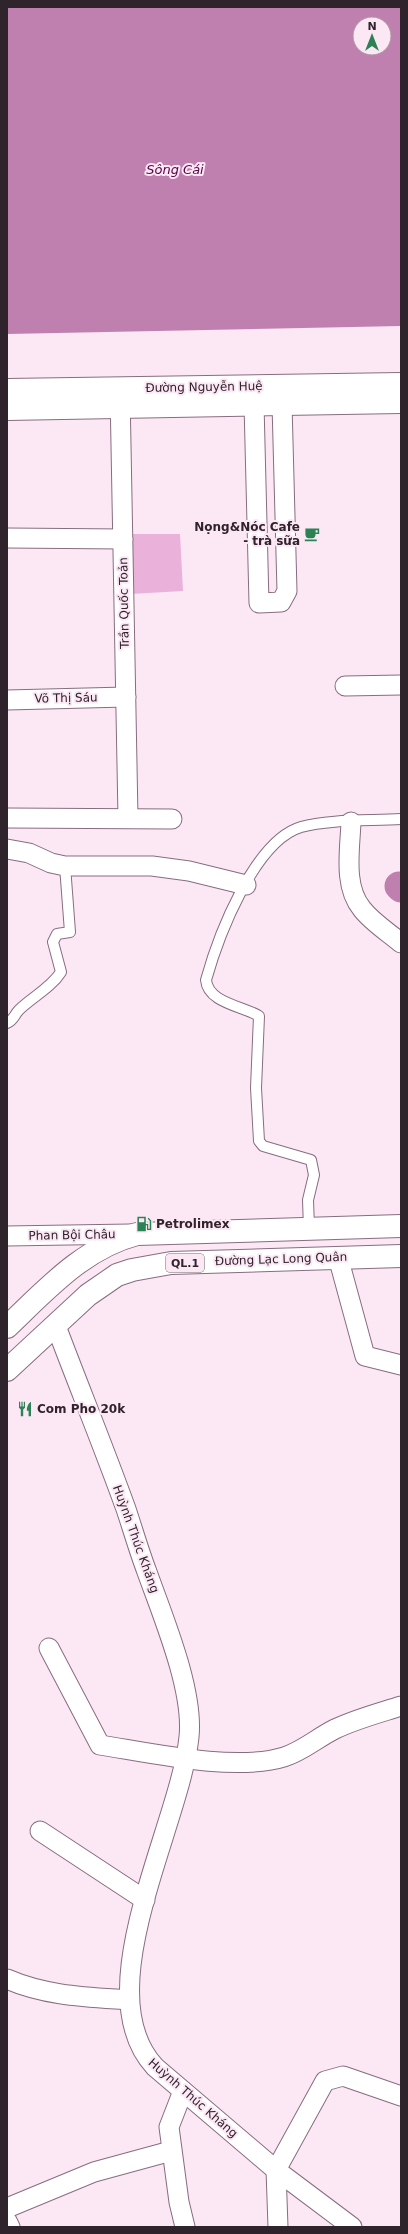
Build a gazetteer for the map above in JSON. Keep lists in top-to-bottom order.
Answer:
{
  "streets": {
    "main road": ["Đường Nguyễn Huệ", "Đường Lạc Long Quân", "QL.1"],
    "street": [
      "Trần Quốc Toản",
      "Võ Thị Sáu",
      "Phan Bội Châu",
      "Huỳnh Thúc Kháng"
    ]
  },
  "crossings": [
    ["Đường Nguyễn Huệ", "Trần Quốc Toản"],
    ["Trần Quốc Toản", "Võ Thị Sáu"],
    ["Đường Lạc Long Quân", "Huỳnh Thúc Kháng"]
  ],
  "water": ["Sông Cái"],
  "places": {
    "cafe": ["Nọng&Nóc Cafe - trà sữa"],
    "fuel station": ["Petrolimex"],
    "restaurant": ["Com Pho 20k"]
  },
  "north": "top"
}
